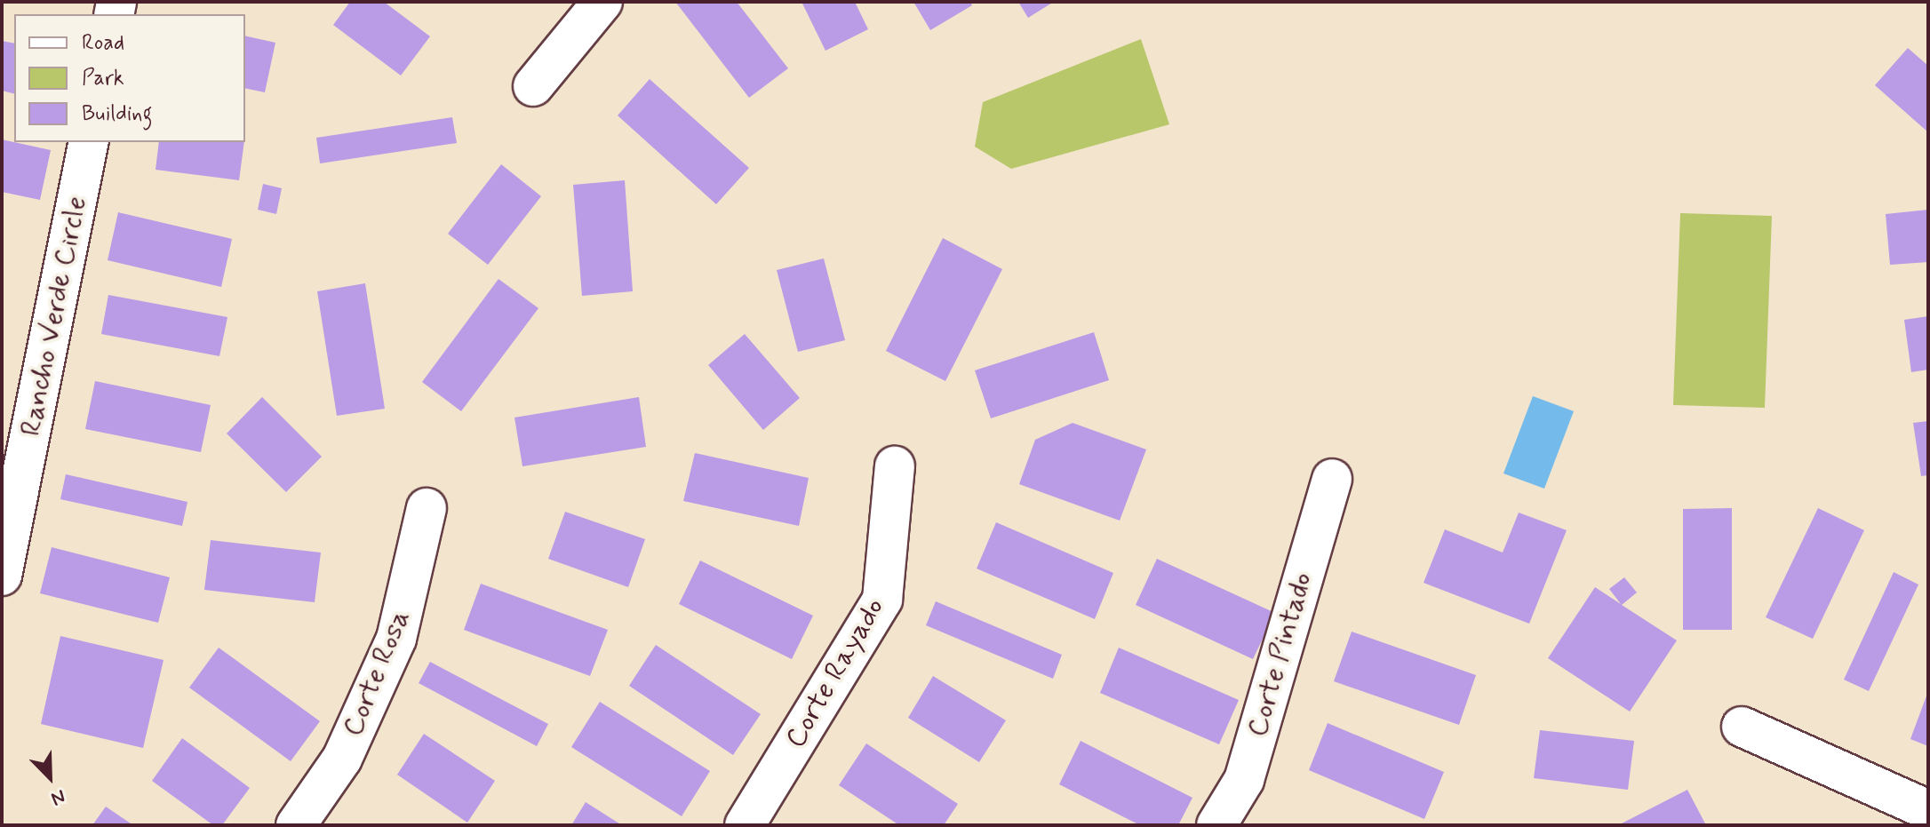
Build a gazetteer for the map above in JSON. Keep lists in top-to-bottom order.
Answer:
{
  "streets": {
    "street": [
      "Rancho Verde Circle",
      "Corte Pintado",
      "Corte Rosa",
      "Corte Rayado"
    ]
  },
  "legend": ["Road", "Park", "Building"],
  "north": "bottom right"
}
